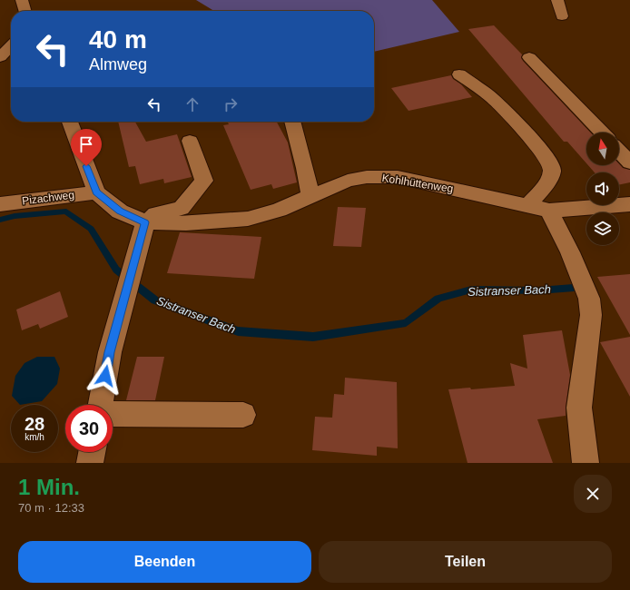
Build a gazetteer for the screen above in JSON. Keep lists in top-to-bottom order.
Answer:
{
  "streets": {
    "street": ["Kohlhüttenweg", "Pizachweg"]
  },
  "water": ["Sistranser Bach"],
  "north": "top",
  "page": {
    "turn": ["40 m", "Almweg"],
    "speed": "28 km/h",
    "limit": "30",
    "heading": ["1 Min.", "70 m · 12:33"],
    "buttons": ["Beenden", "Teilen"]
  }
}
